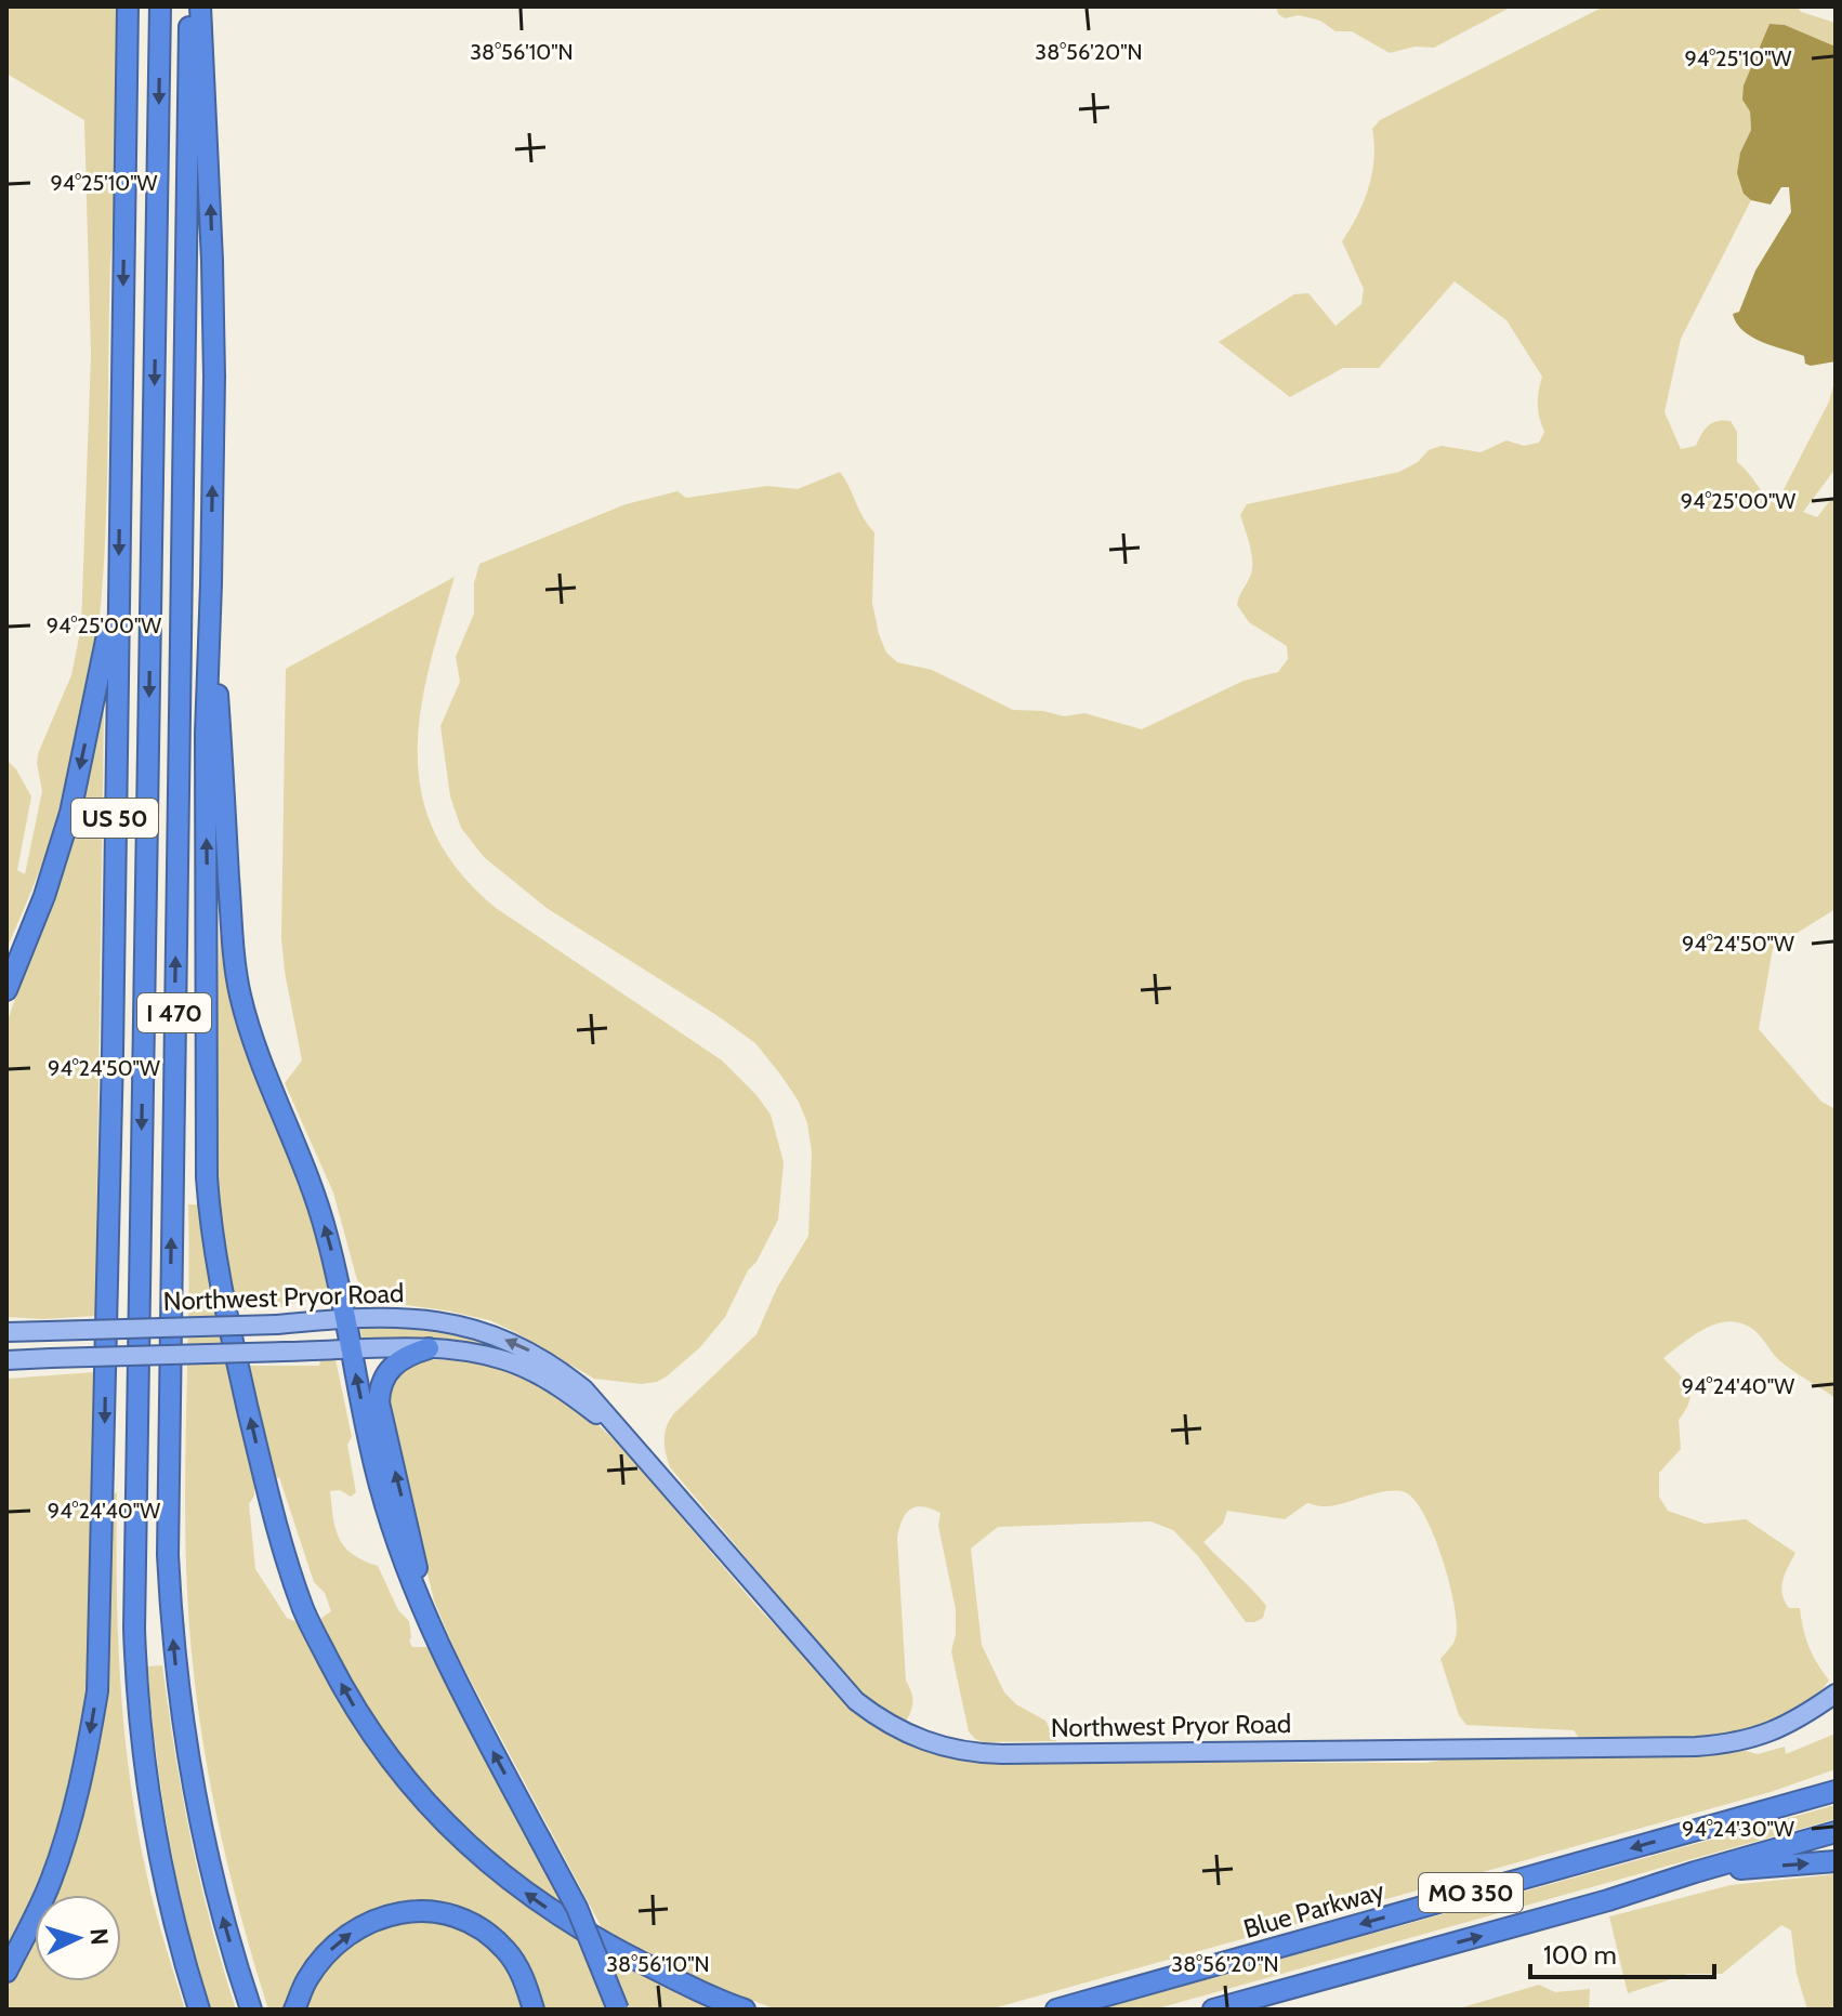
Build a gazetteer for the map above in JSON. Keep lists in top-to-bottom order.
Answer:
{
  "streets": {
    "highway": [
      "US 50",
      "I 470",
      "MO 350",
      "Blue Parkway"
    ],
    "main road": ["Northwest Pryor Road"]
  },
  "scale_bar": "100 m",
  "north": "right",
  "coordinates": [
    "38°56'10\"N",
    "38°56'20\"N",
    "94°25'10\"W",
    "94°25'00\"W",
    "94°24'50\"W",
    "94°24'40\"W",
    "94°24'30\"W"
  ]
}
